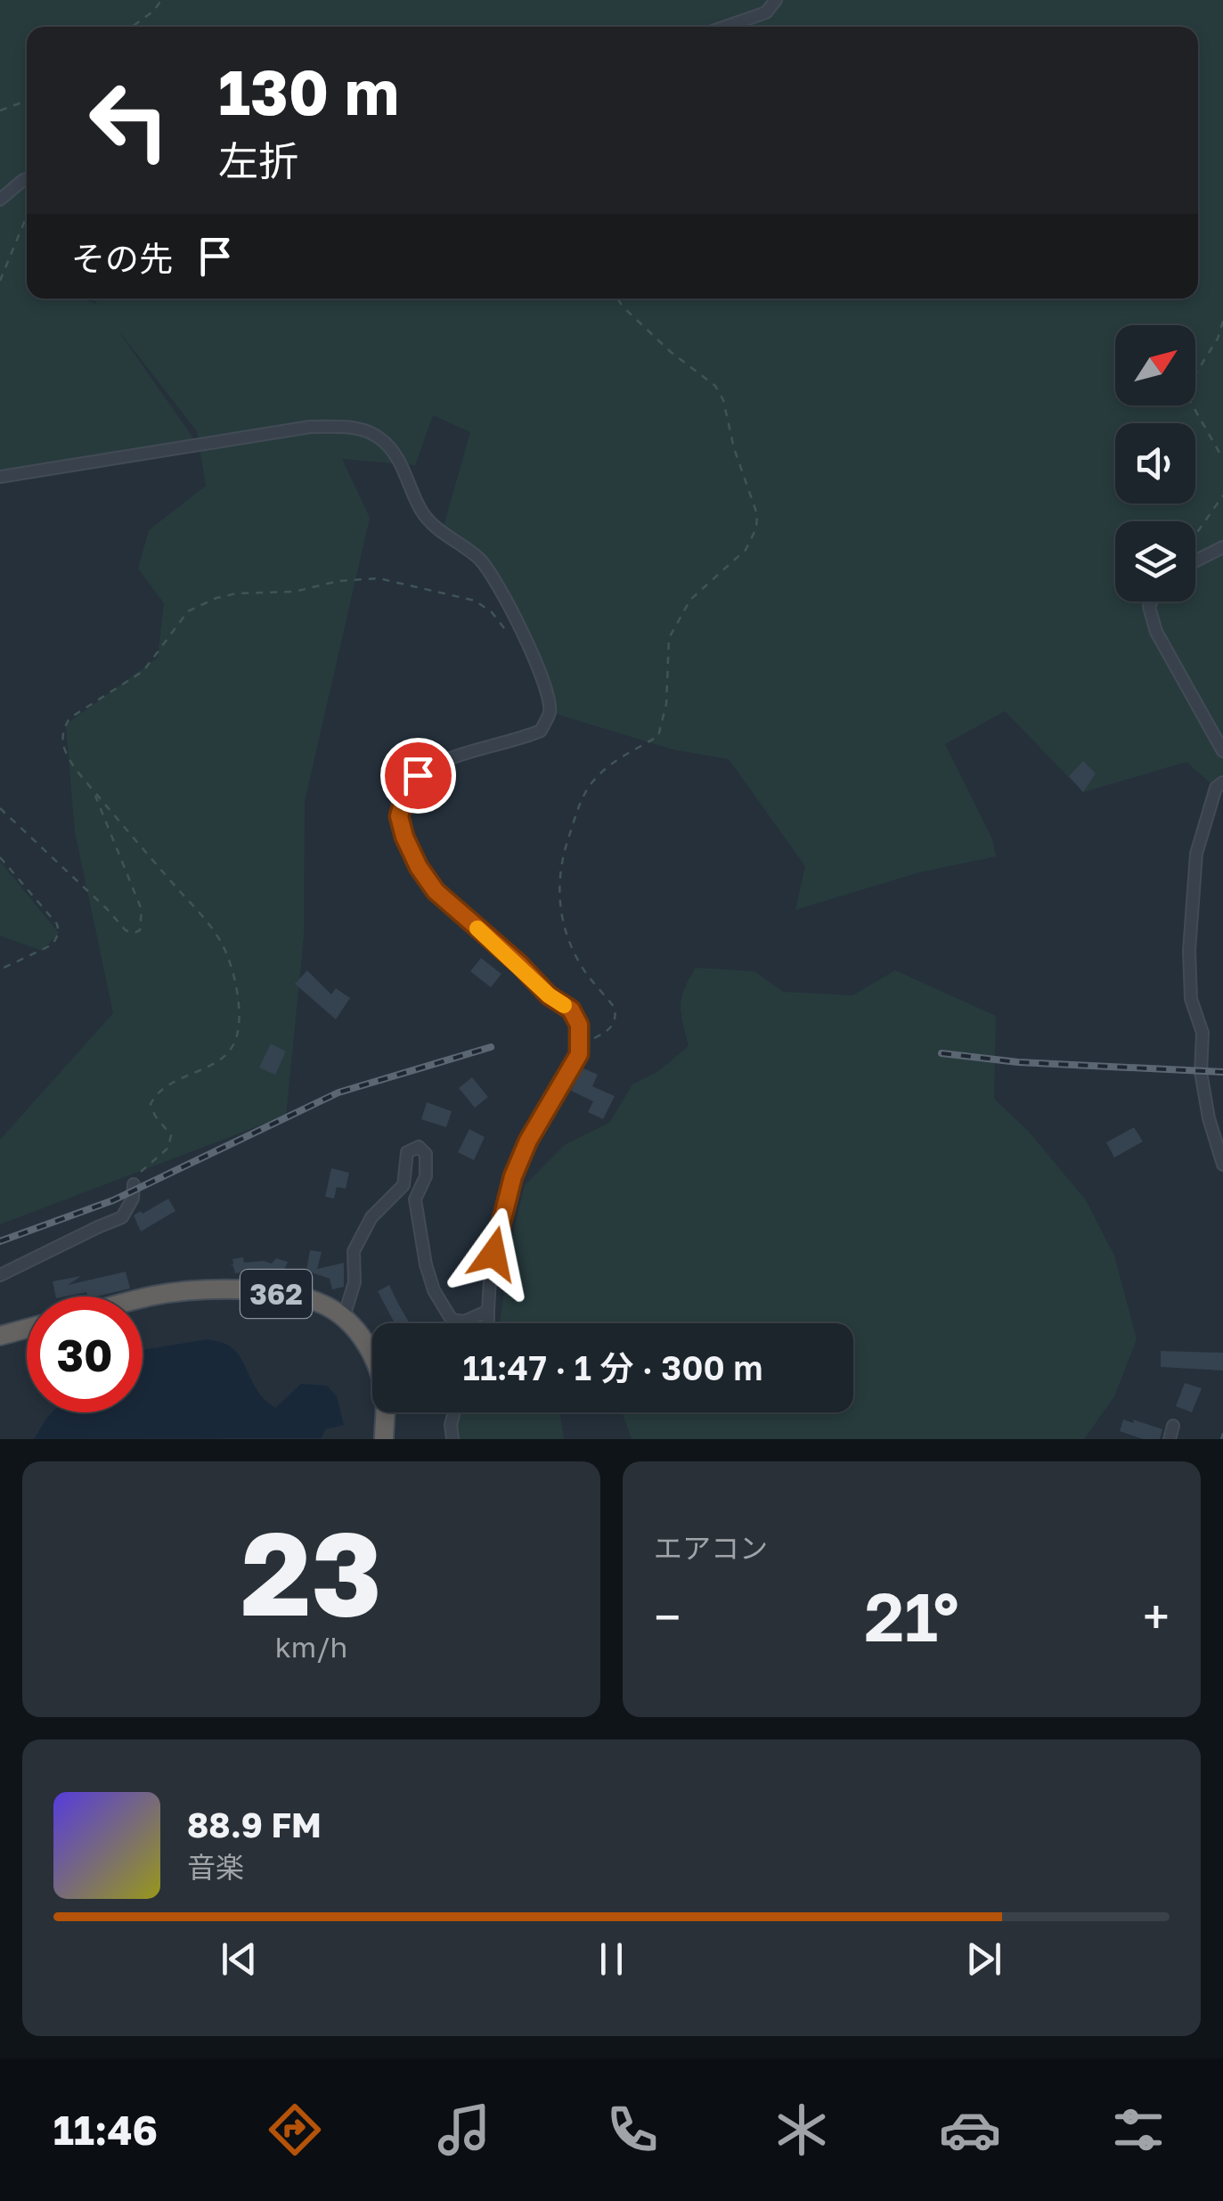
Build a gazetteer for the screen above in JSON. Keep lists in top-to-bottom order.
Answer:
{
  "streets": {
    "highway": ["362"]
  },
  "north": "top right",
  "page": {
    "turn": ["130 m", "左折"],
    "then": "その先",
    "limit": "30",
    "trip": "11:47 · 1 分 · 300 m",
    "tile": [
      ["23", "km/h"],
      "エアコン"
    ],
    "heat": ["−", "21°", "+"],
    "song": ["88.9 FM", "音楽"],
    "tabs": "11:46"
  }
}
